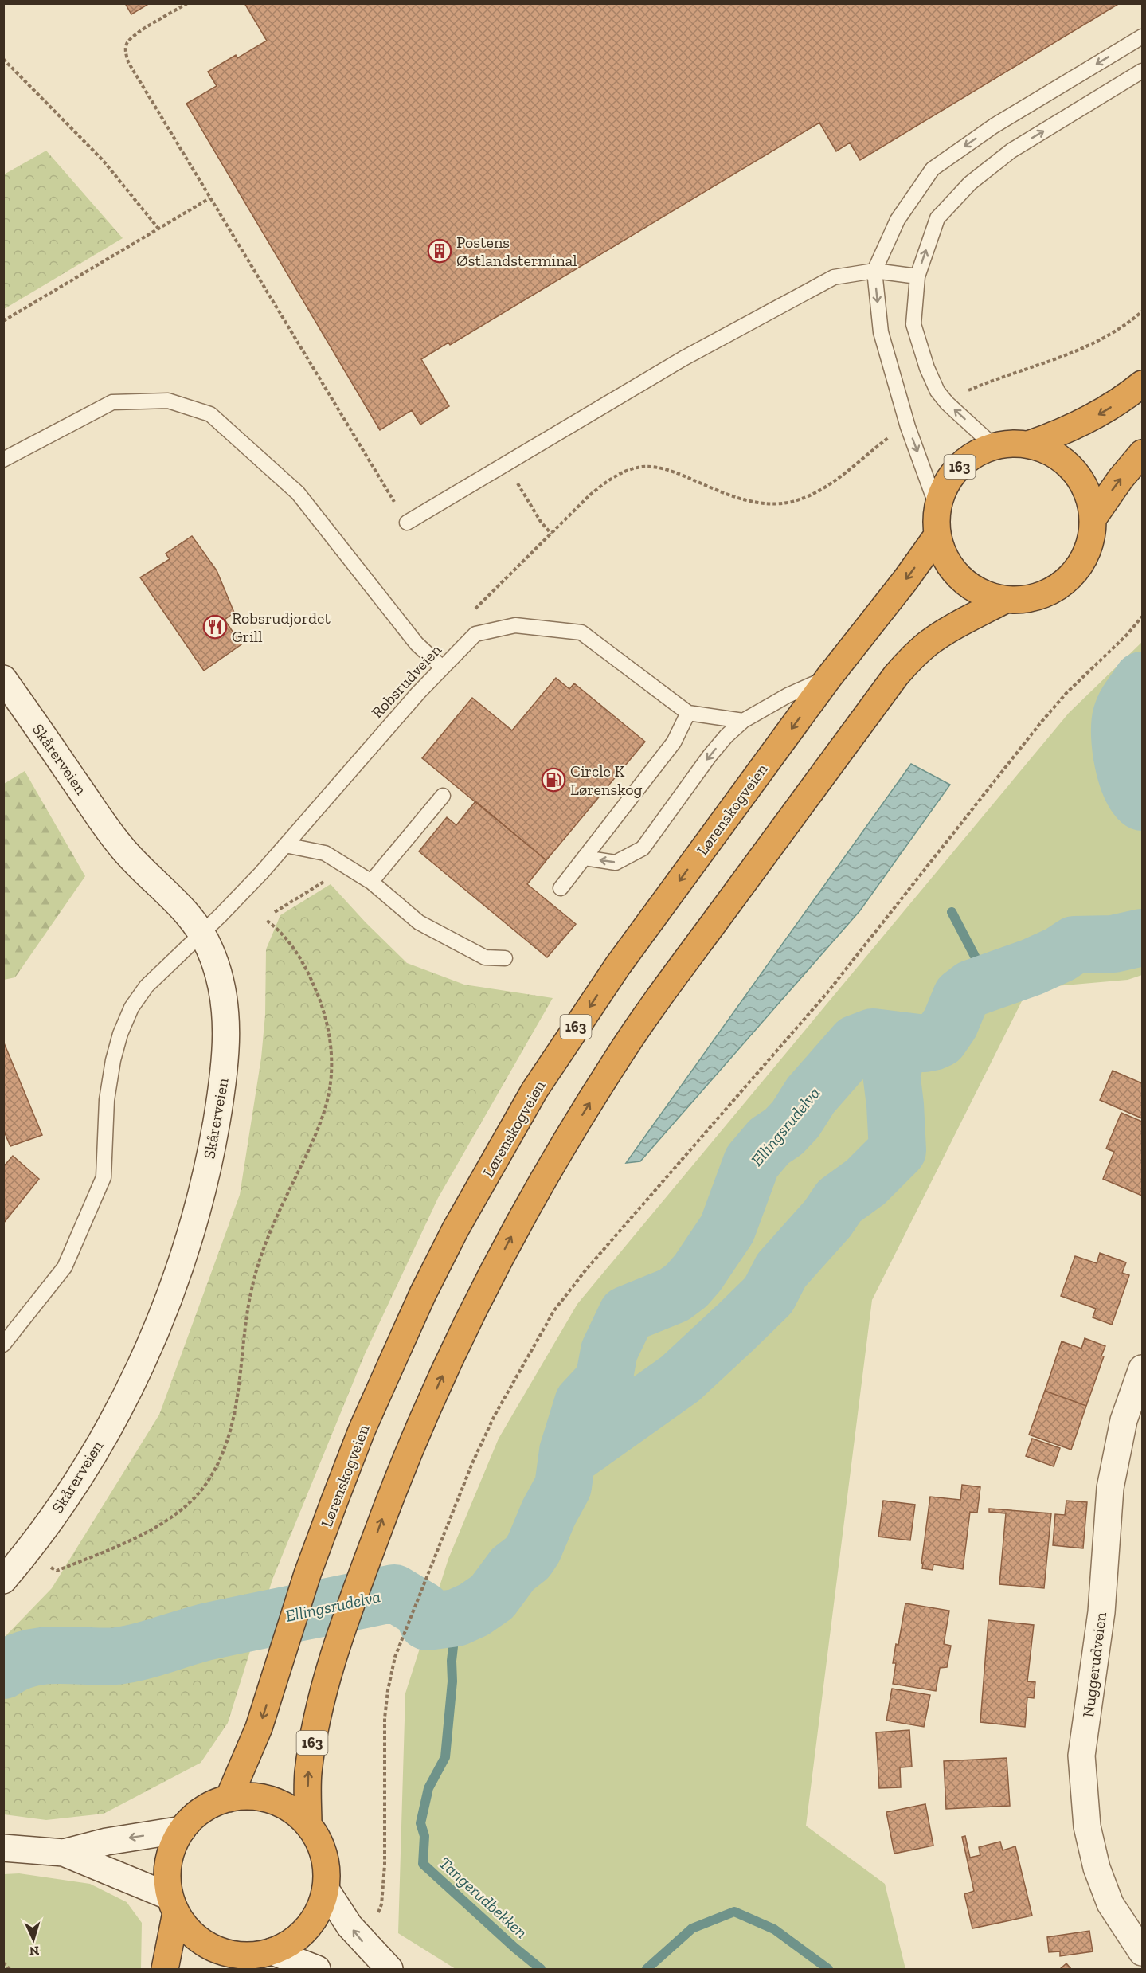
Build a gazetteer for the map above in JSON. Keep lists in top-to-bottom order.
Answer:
{
  "streets": {
    "highway": ["163", "Lørenskogveien"],
    "street": ["Skårerveien", "Nuggerudveien"],
    "lane": ["Robsrudveien"]
  },
  "crossings": [
    ["163", "Lørenskogveien"],
    ["Robsrudveien", "Skårerveien"]
  ],
  "water": ["Ellingsrudelva", "Tangerudbekken"],
  "places": {
    "building": ["Postens Østlandsterminal"],
    "restaurant": ["Robsrudjordet Grill"],
    "fuel station": ["Circle K Lørenskog"]
  },
  "north": "bottom"
}
